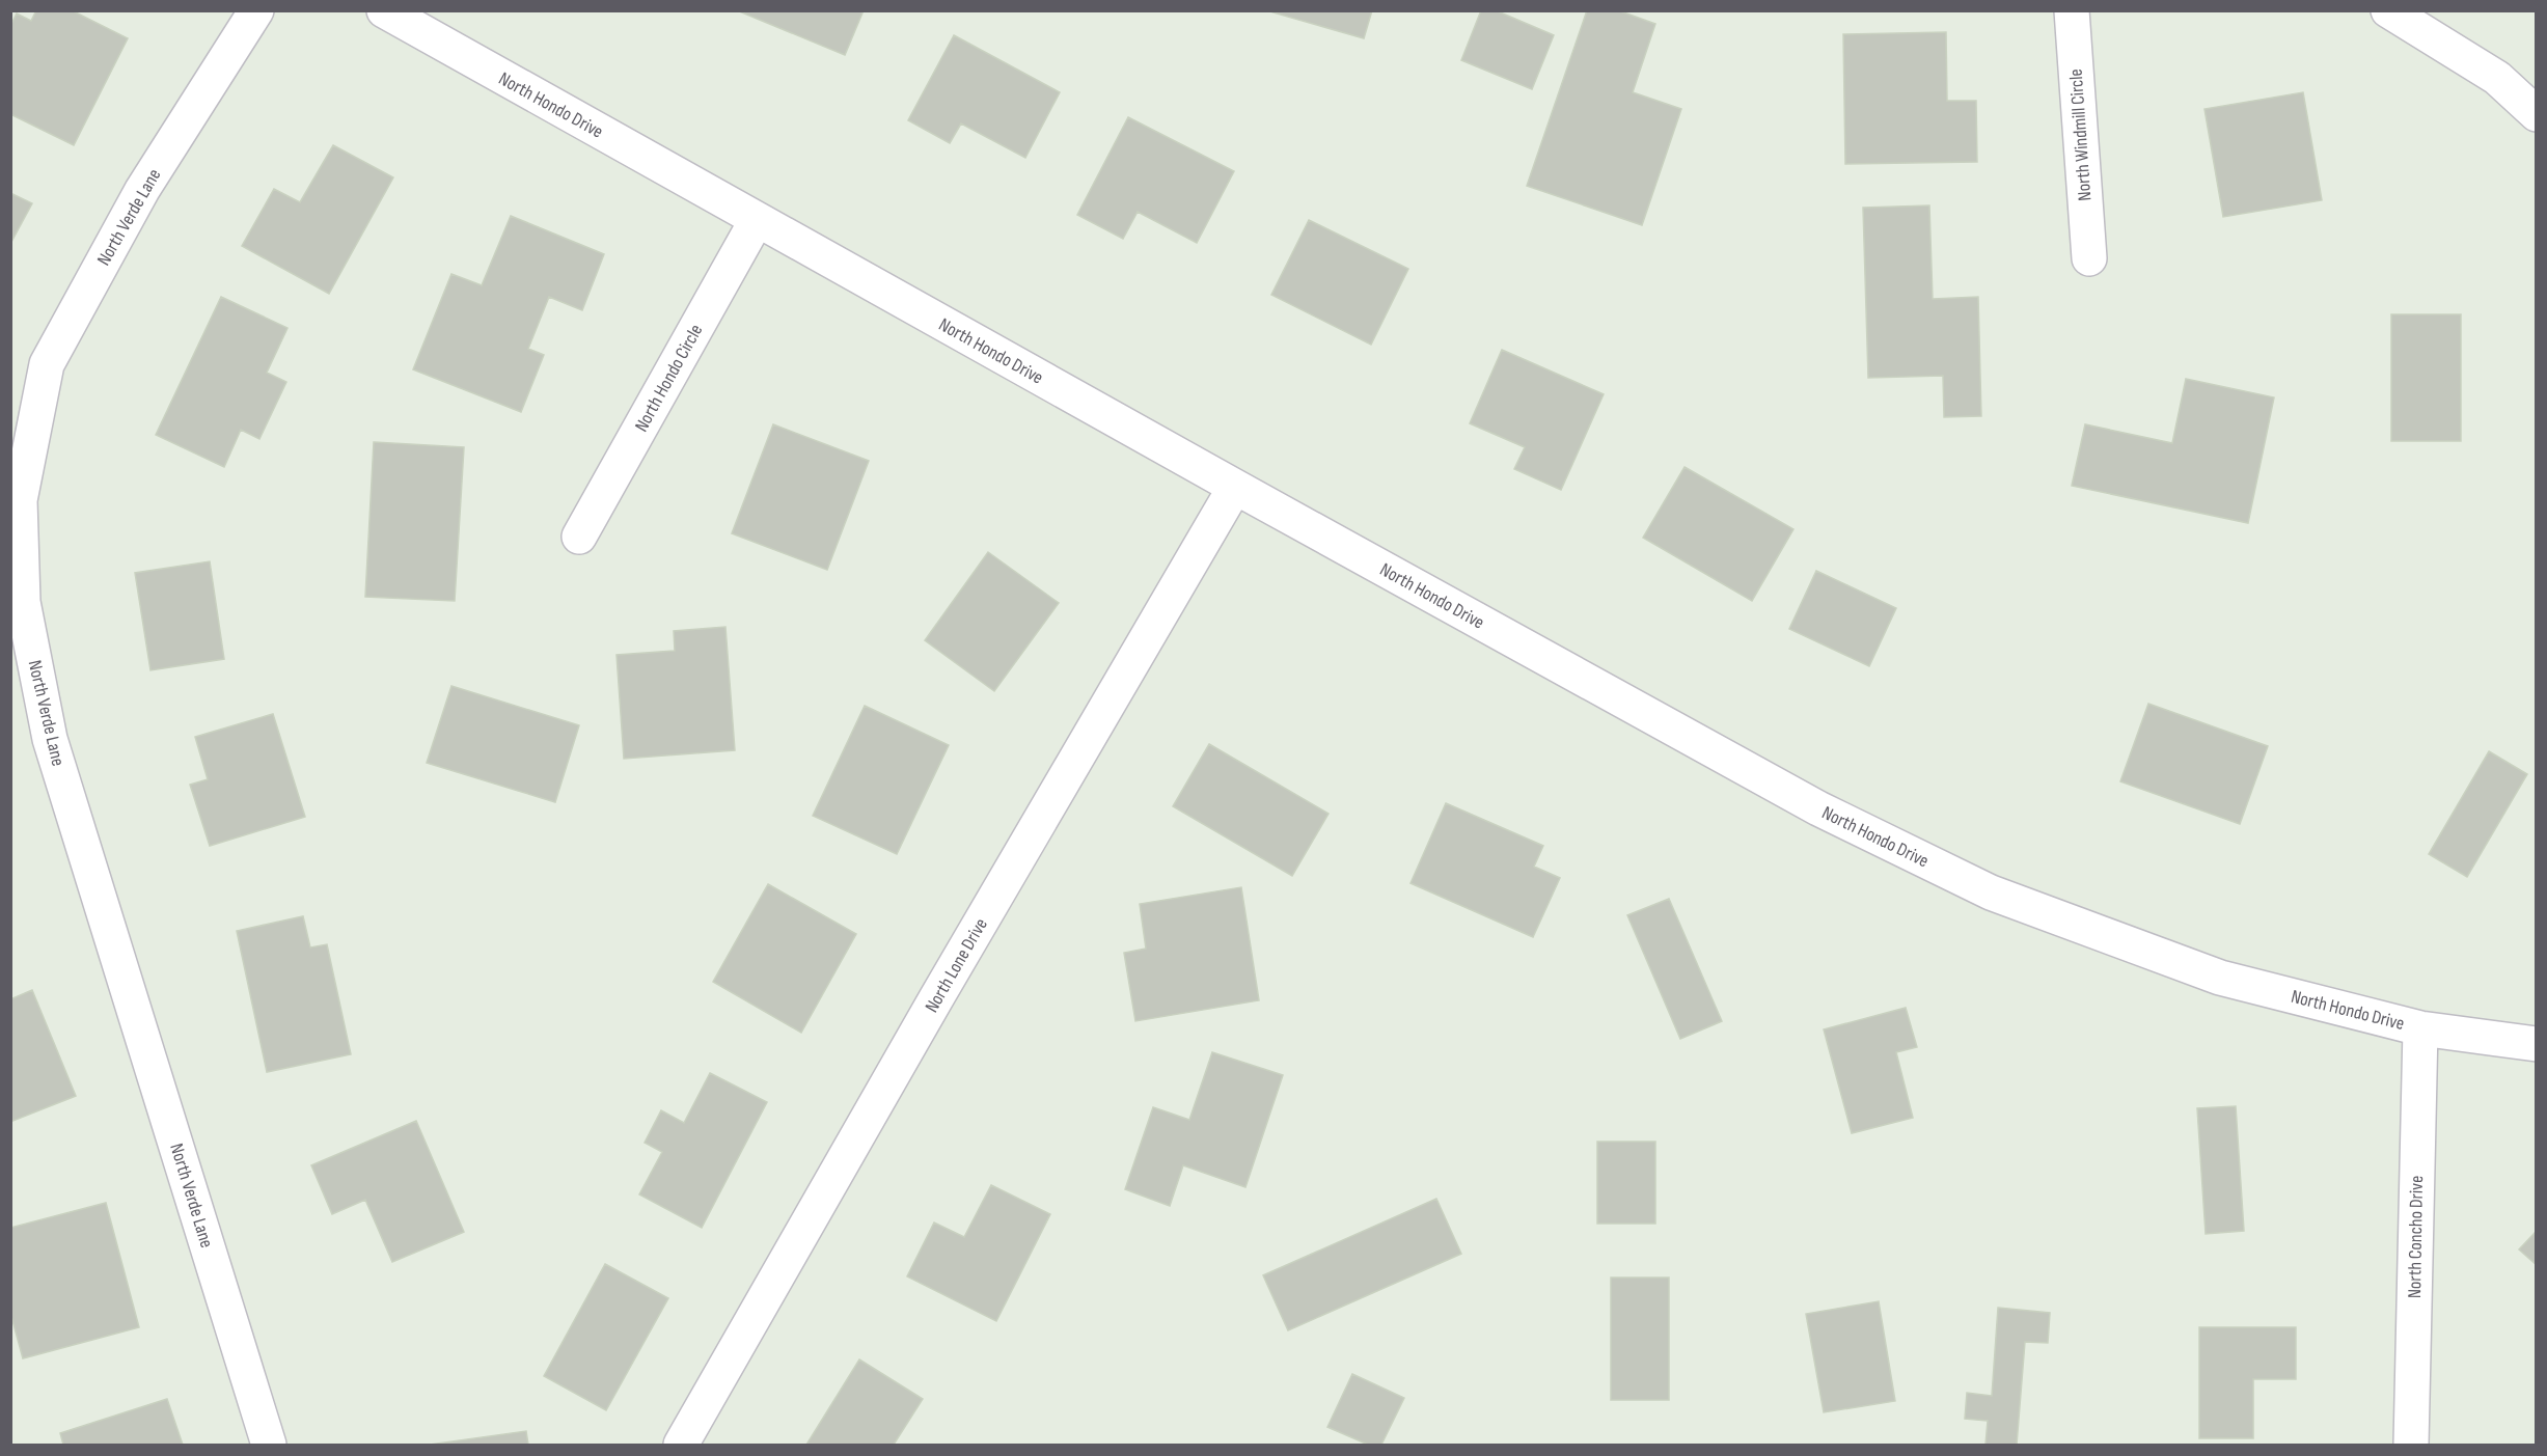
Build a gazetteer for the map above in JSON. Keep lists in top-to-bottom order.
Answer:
{
  "streets": {
    "street": [
      "North Hondo Drive",
      "North Windmill Circle",
      "North Verde Lane",
      "North Hondo Circle",
      "North Lone Drive",
      "North Concho Drive"
    ]
  },
  "crossings": [
    ["North Hondo Drive", "North Hondo Circle"],
    ["North Hondo Drive", "North Lone Drive"],
    ["North Hondo Drive", "North Concho Drive"]
  ]
}
